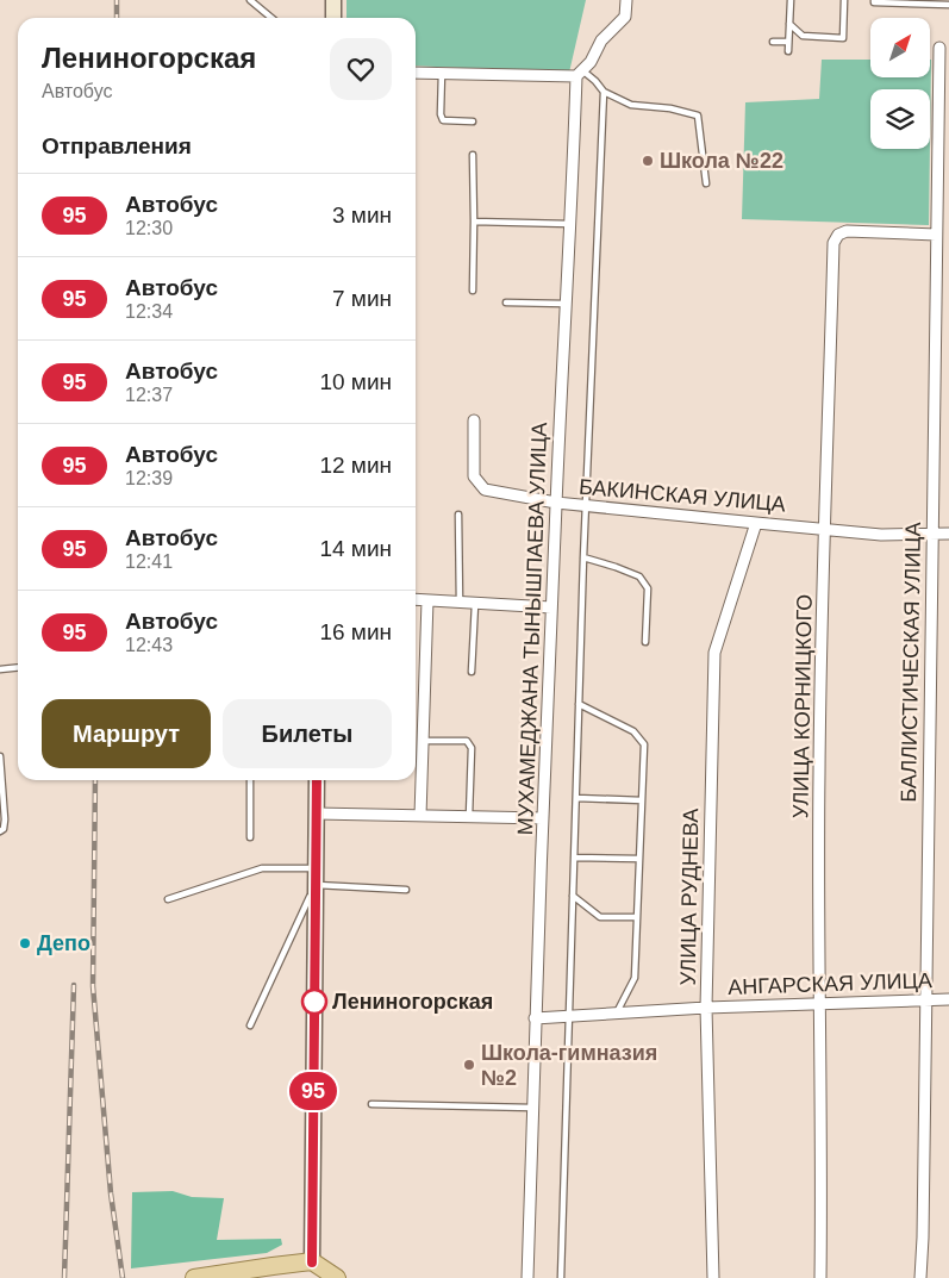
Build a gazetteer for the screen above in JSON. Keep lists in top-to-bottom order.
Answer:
{
  "streets": {
    "street": [
      "БАКИНСКАЯ УЛИЦА",
      "МУХАМЕДЖАНА ТЫНЫШПАЕВА УЛИЦА",
      "БАЛЛИСТИЧЕСКАЯ УЛИЦА",
      "УЛИЦА КОРНИЦКОГО",
      "УЛИЦА РУДНЕВА",
      "АНГАРСКАЯ УЛИЦА"
    ]
  },
  "crossings": [
    ["БАКИНСКАЯ УЛИЦА", "МУХАМЕДЖАНА ТЫНЫШПАЕВА УЛИЦА"],
    ["БАКИНСКАЯ УЛИЦА", "БАЛЛИСТИЧЕСКАЯ УЛИЦА"],
    ["БАКИНСКАЯ УЛИЦА", "УЛИЦА КОРНИЦКОГО"],
    ["БАКИНСКАЯ УЛИЦА", "УЛИЦА РУДНЕВА"],
    ["МУХАМЕДЖАНА ТЫНЫШПАЕВА УЛИЦА", "АНГАРСКАЯ УЛИЦА"],
    ["БАЛЛИСТИЧЕСКАЯ УЛИЦА", "УЛИЦА КОРНИЦКОГО"],
    ["БАЛЛИСТИЧЕСКАЯ УЛИЦА", "АНГАРСКАЯ УЛИЦА"],
    ["УЛИЦА КОРНИЦКОГО", "АНГАРСКАЯ УЛИЦА"],
    ["УЛИЦА РУДНЕВА", "АНГАРСКАЯ УЛИЦА"]
  ],
  "places": [
    "Школа №22",
    "Депо",
    "Лениногорская",
    "Школа-гимназия №2"
  ],
  "lines": ["bus line 95"],
  "north": "top right",
  "page": {
    "on_map": "95",
    "heading": [
      ["Лениногорская", "Автобус"],
      "Отправления"
    ],
    "list": [
      {
        "mark": "95",
        "name": "Автобус",
        "note": "12:30",
        "value": "3 мин"
      },
      {
        "mark": "95",
        "name": "Автобус",
        "note": "12:34",
        "value": "7 мин"
      },
      {
        "mark": "95",
        "name": "Автобус",
        "note": "12:37",
        "value": "10 мин"
      },
      {
        "mark": "95",
        "name": "Автобус",
        "note": "12:39",
        "value": "12 мин"
      },
      {
        "mark": "95",
        "name": "Автобус",
        "note": "12:41",
        "value": "14 мин"
      },
      {
        "mark": "95",
        "name": "Автобус",
        "note": "12:43",
        "value": "16 мин"
      }
    ],
    "buttons": ["Маршрут", "Билеты"]
  }
}
